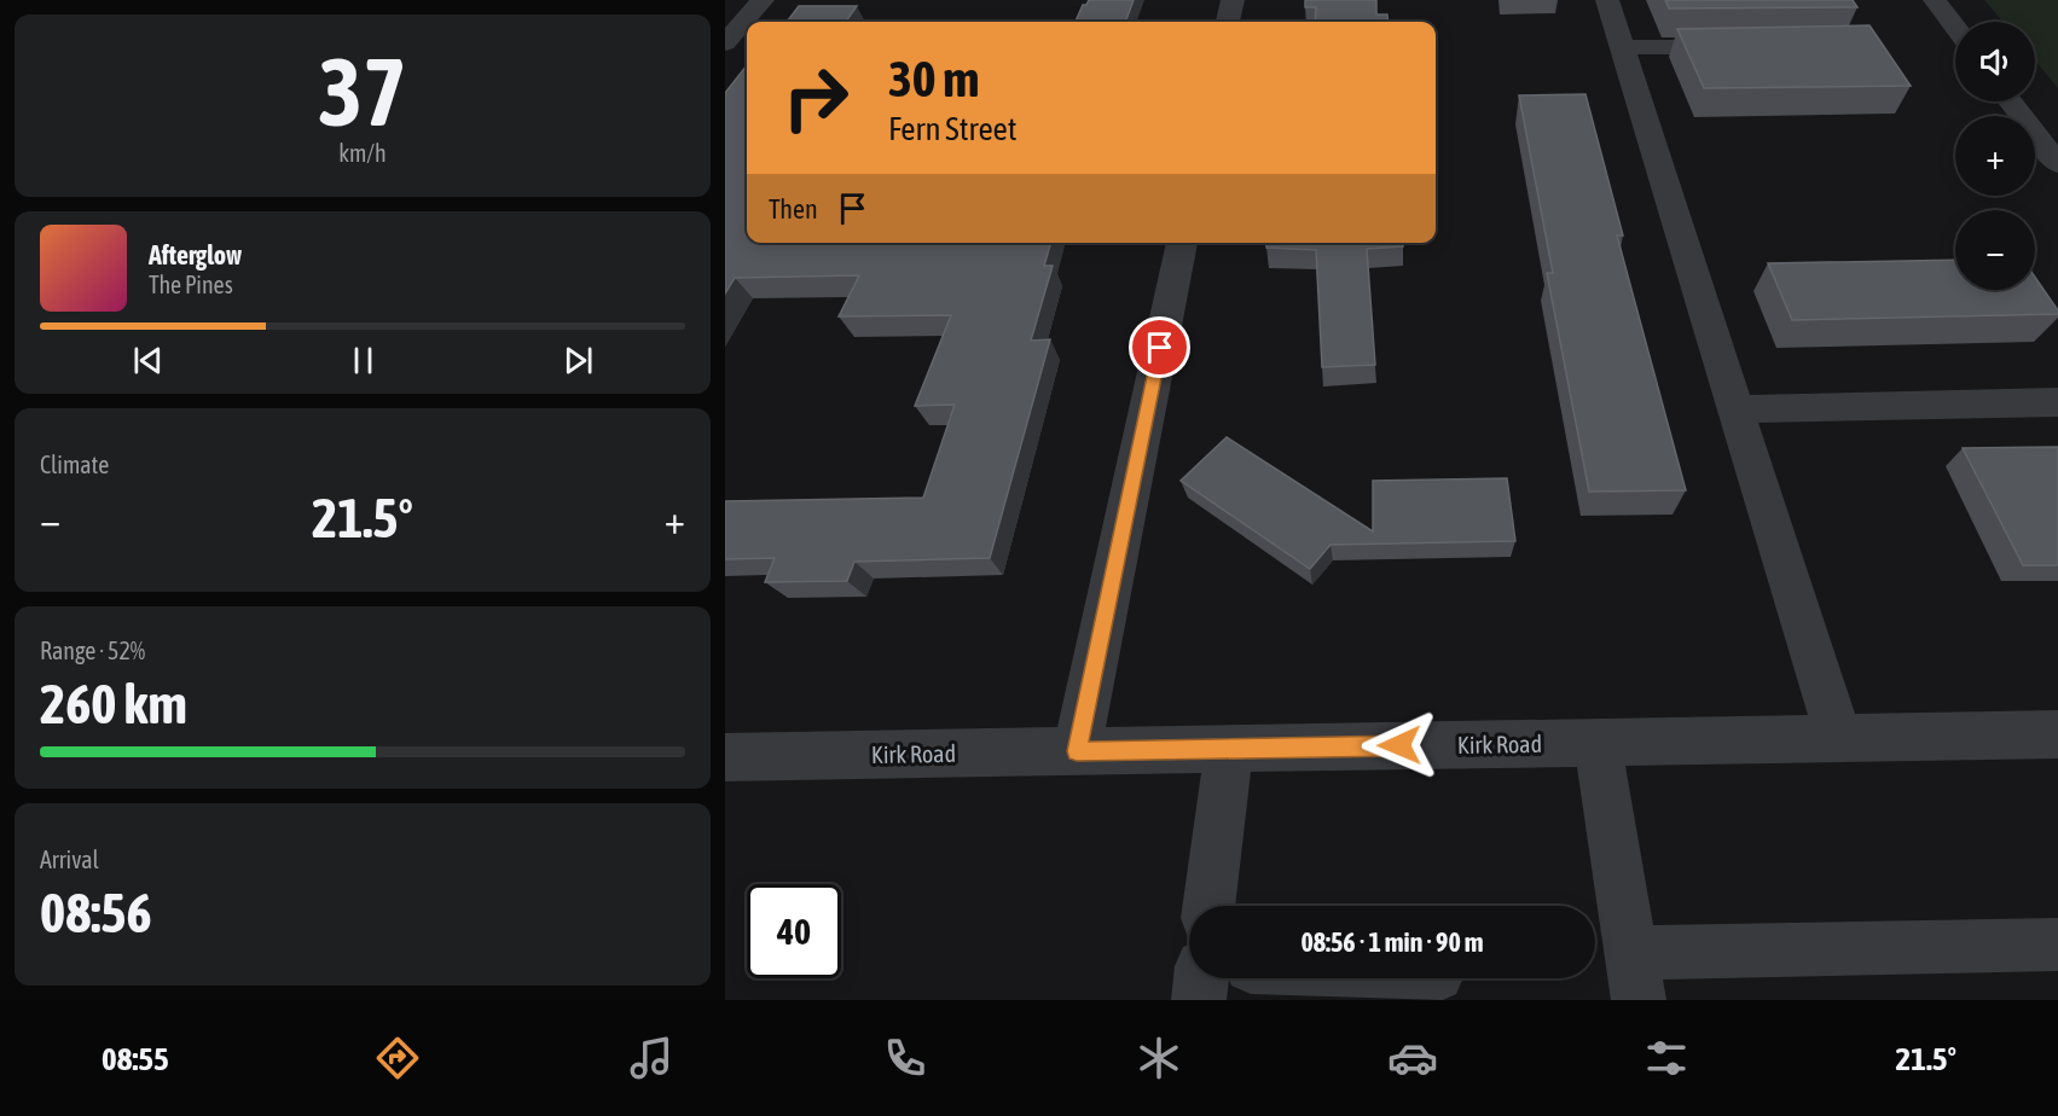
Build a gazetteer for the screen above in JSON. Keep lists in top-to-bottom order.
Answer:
{
  "streets": {
    "street": ["Kirk Road"]
  },
  "page": {
    "tile": [
      ["37", "km/h"],
      "Climate",
      ["Range · 52%", "260 km"],
      ["Arrival", "08:56"]
    ],
    "map_buttons": ["+", "−"],
    "turn": ["30 m", "Fern Street"],
    "then": "Then",
    "song": ["Afterglow", "The Pines"],
    "heat": ["−", "21.5°", "+"],
    "limit": "40",
    "trip": "08:56 · 1 min · 90 m",
    "tabs": ["08:55", "21.5°"]
  }
}
